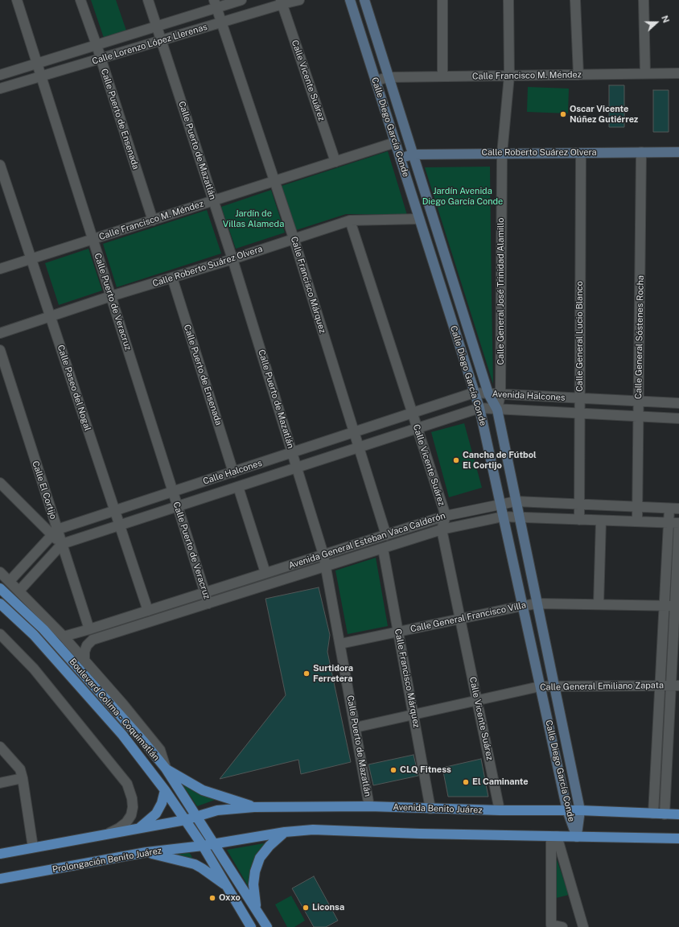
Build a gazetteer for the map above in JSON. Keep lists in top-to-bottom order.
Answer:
{
  "streets": {
    "main road": ["Boulevard Colima - Coquimatlán", "Avenida Benito Juárez", "Prolongación Benito Juárez"],
    "street": [
      "Calle Lorenzo López Llerenas",
      "Calle Francisco M. Méndez",
      "Calle Vicente Suárez",
      "Calle Puerto de Ensenada",
      "Calle Diego García Conde",
      "Calle Puerto de Mazatlán",
      "Calle Roberto Suárez Olvera",
      "Calle Francisco Márquez",
      "Calle General José Trinidad Alamillo",
      "Calle Puerto de Veracruz",
      "Calle General Lucio Blanco",
      "Calle General Sóstenes Rocha",
      "Calle Paseo del Nogal",
      "Avenida Halcones",
      "Calle Halcones",
      "Calle El Cortijo",
      "Avenida General Esteban Vaca Calderón",
      "Calle General Francisco Villa",
      "Calle General Emiliano Zapata"
    ]
  },
  "crossings": [
    ["Calle Lorenzo López Llerenas", "Calle Vicente Suárez"],
    ["Calle Lorenzo López Llerenas", "Calle Puerto de Ensenada"],
    ["Calle Lorenzo López Llerenas", "Calle Puerto de Mazatlán"],
    ["Calle Lorenzo López Llerenas", "Calle Francisco Márquez"],
    ["Calle Lorenzo López Llerenas", "Calle Puerto de Veracruz"],
    ["Calle Francisco M. Méndez", "Calle Vicente Suárez"],
    ["Calle Francisco M. Méndez", "Calle Puerto de Ensenada"],
    ["Calle Francisco M. Méndez", "Calle Diego García Conde"],
    ["Calle Francisco M. Méndez", "Calle Puerto de Mazatlán"],
    ["Calle Francisco M. Méndez", "Calle Francisco Márquez"],
    ["Calle Francisco M. Méndez", "Calle General José Trinidad Alamillo"],
    ["Calle Francisco M. Méndez", "Calle Puerto de Veracruz"],
    ["Calle Francisco M. Méndez", "Calle Paseo del Nogal"],
    ["Calle Vicente Suárez", "Calle Roberto Suárez Olvera"],
    ["Calle Vicente Suárez", "Calle Halcones"],
    ["Calle Vicente Suárez", "Avenida General Esteban Vaca Calderón"],
    ["Calle Vicente Suárez", "Calle General Francisco Villa"],
    ["Calle Vicente Suárez", "Calle General Emiliano Zapata"],
    ["Calle Vicente Suárez", "Avenida Benito Juárez"],
    ["Calle Puerto de Ensenada", "Calle Roberto Suárez Olvera"],
    ["Calle Puerto de Ensenada", "Calle Halcones"],
    ["Calle Diego García Conde", "Calle Roberto Suárez Olvera"],
    ["Calle Diego García Conde", "Calle General José Trinidad Alamillo"],
    ["Calle Diego García Conde", "Avenida Halcones"],
    ["Calle Diego García Conde", "Calle Halcones"],
    ["Calle Diego García Conde", "Avenida General Esteban Vaca Calderón"],
    ["Calle Diego García Conde", "Calle General Francisco Villa"],
    ["Calle Diego García Conde", "Calle General Emiliano Zapata"],
    ["Calle Diego García Conde", "Avenida Benito Juárez"],
    ["Calle Puerto de Mazatlán", "Calle Roberto Suárez Olvera"],
    ["Calle Puerto de Mazatlán", "Calle Halcones"],
    ["Calle Puerto de Mazatlán", "Avenida General Esteban Vaca Calderón"],
    ["Calle Puerto de Mazatlán", "Calle General Francisco Villa"],
    ["Calle Puerto de Mazatlán", "Calle General Emiliano Zapata"],
    ["Calle Puerto de Mazatlán", "Avenida Benito Juárez"],
    ["Calle Roberto Suárez Olvera", "Calle Francisco Márquez"],
    ["Calle Roberto Suárez Olvera", "Calle General José Trinidad Alamillo"],
    ["Calle Roberto Suárez Olvera", "Calle Puerto de Veracruz"],
    ["Calle Roberto Suárez Olvera", "Calle General Lucio Blanco"],
    ["Calle Roberto Suárez Olvera", "Calle General Sóstenes Rocha"],
    ["Calle Roberto Suárez Olvera", "Calle Paseo del Nogal"],
    ["Calle Francisco Márquez", "Calle Halcones"],
    ["Calle Francisco Márquez", "Avenida General Esteban Vaca Calderón"],
    ["Calle Francisco Márquez", "Calle General Francisco Villa"],
    ["Calle Francisco Márquez", "Calle General Emiliano Zapata"],
    ["Calle Francisco Márquez", "Avenida Benito Juárez"],
    ["Calle General José Trinidad Alamillo", "Avenida Halcones"],
    ["Calle Puerto de Veracruz", "Calle Halcones"],
    ["Calle Puerto de Veracruz", "Avenida General Esteban Vaca Calderón"],
    ["Calle General Lucio Blanco", "Avenida Halcones"],
    ["Calle General Lucio Blanco", "Avenida General Esteban Vaca Calderón"],
    ["Calle General Sóstenes Rocha", "Avenida Halcones"],
    ["Calle General Sóstenes Rocha", "Avenida General Esteban Vaca Calderón"],
    ["Calle Paseo del Nogal", "Calle Halcones"],
    ["Calle Paseo del Nogal", "Avenida General Esteban Vaca Calderón"],
    ["Avenida Halcones", "Calle Halcones"],
    ["Calle Halcones", "Calle El Cortijo"],
    ["Boulevard Colima - Coquimatlán", "Avenida Benito Juárez"],
    ["Boulevard Colima - Coquimatlán", "Prolongación Benito Juárez"]
  ],
  "parks": ["Jardín Avenida Diego García Conde", "Jardín de Villas Alameda"],
  "places": [
    "Oscar Vicente Núñez Gutiérrez",
    "Cancha de Fútbol El Cortijo",
    "Surtidora Ferretera",
    "CLQ Fitness",
    "El Caminante",
    "Oxxo",
    "Liconsa"
  ],
  "north": "right"
}
